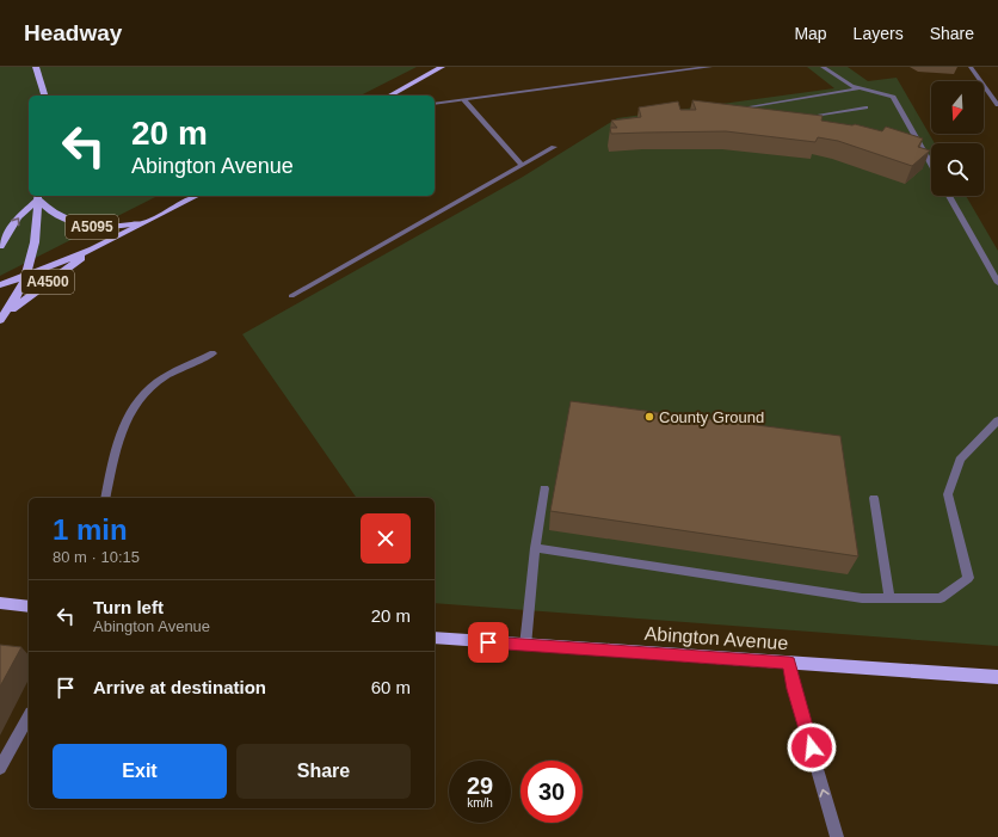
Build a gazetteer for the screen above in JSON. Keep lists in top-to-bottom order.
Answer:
{
  "streets": {
    "main road": ["A5095", "A4500", "Abington Avenue"]
  },
  "crossings": [
    ["A5095", "A4500"]
  ],
  "places": ["County Ground"],
  "north": "bottom",
  "page": {
    "header": "Headway",
    "nav": ["Map", "Layers", "Share"],
    "turn": ["20 m", "Abington Avenue"],
    "heading": ["1 min", "80 m · 10:15"],
    "list": [
      {
        "name": "Turn left",
        "note": "Abington Avenue",
        "value": "20 m"
      },
      {
        "name": "Arrive at destination",
        "value": "60 m"
      }
    ],
    "buttons": ["Exit", "Share"],
    "speed": "29 km/h",
    "limit": "30"
  }
}
